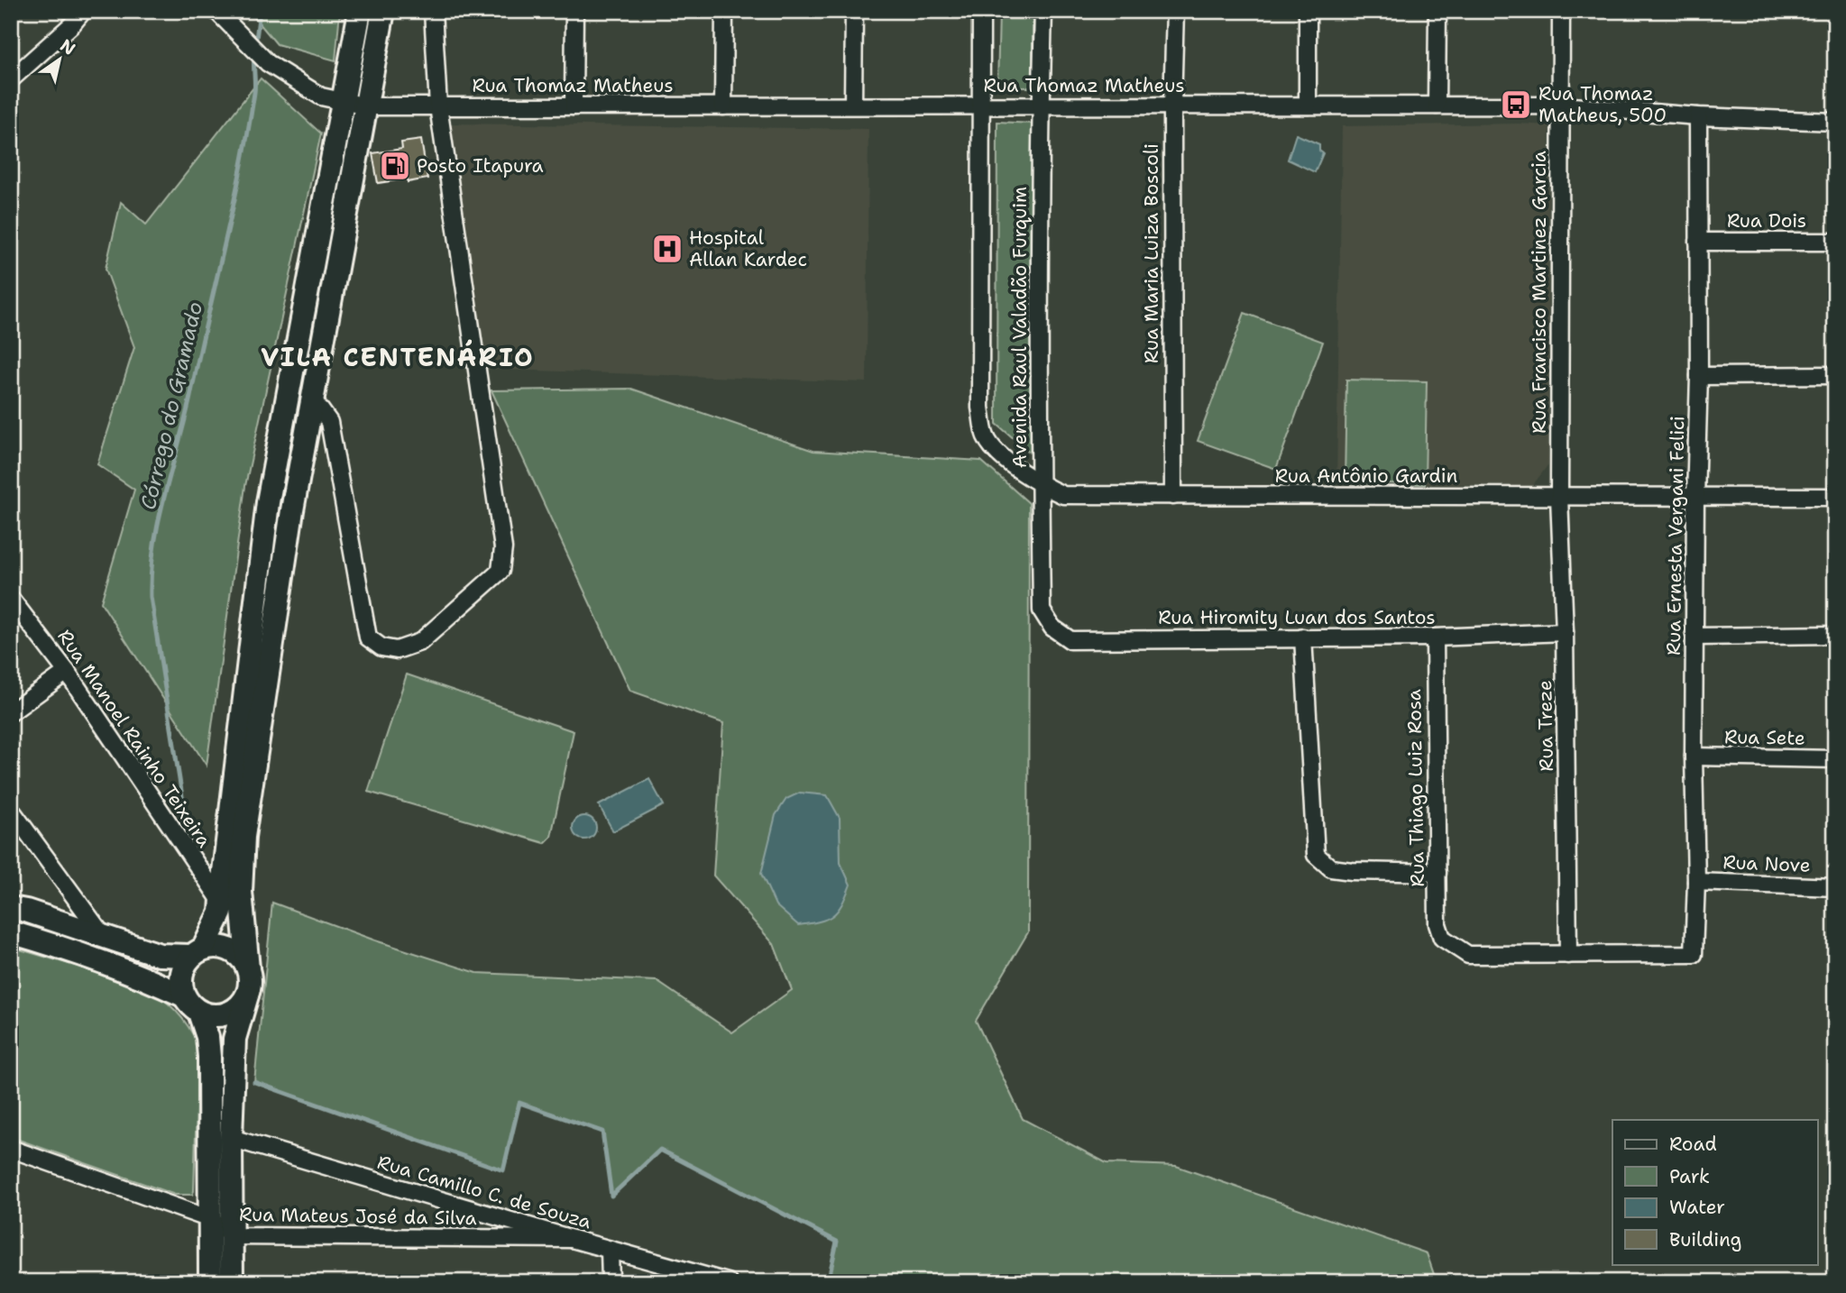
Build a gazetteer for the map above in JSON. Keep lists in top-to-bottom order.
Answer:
{
  "streets": {
    "street": [
      "Rua Thomaz Matheus",
      "Rua Dois",
      "Rua Maria Luiza Boscoli",
      "Rua Francisco Martinez Garcia",
      "Avenida Raul Valadão Furquim",
      "Rua Antônio Gardin",
      "Rua Ernesta Vergani Felici",
      "Rua Hiromity Luan dos Santos",
      "Rua Treze",
      "Rua Sete",
      "Rua Manoel Rainho Teixeira",
      "Rua Thiago Luiz Rosa",
      "Rua Nove",
      "Rua Camillo C. de Souza",
      "Rua Mateus José da Silva"
    ]
  },
  "crossings": [
    ["Rua Thomaz Matheus", "Rua Maria Luiza Boscoli"],
    ["Rua Thomaz Matheus", "Rua Francisco Martinez Garcia"],
    ["Rua Thomaz Matheus", "Avenida Raul Valadão Furquim"],
    ["Rua Thomaz Matheus", "Rua Ernesta Vergani Felici"],
    ["Rua Dois", "Rua Ernesta Vergani Felici"],
    ["Rua Maria Luiza Boscoli", "Rua Antônio Gardin"],
    ["Rua Francisco Martinez Garcia", "Rua Antônio Gardin"],
    ["Rua Francisco Martinez Garcia", "Rua Treze"],
    ["Avenida Raul Valadão Furquim", "Rua Antônio Gardin"],
    ["Avenida Raul Valadão Furquim", "Rua Hiromity Luan dos Santos"],
    ["Rua Antônio Gardin", "Rua Ernesta Vergani Felici"],
    ["Rua Antônio Gardin", "Rua Hiromity Luan dos Santos"],
    ["Rua Antônio Gardin", "Rua Treze"],
    ["Rua Ernesta Vergani Felici", "Rua Treze"],
    ["Rua Ernesta Vergani Felici", "Rua Sete"],
    ["Rua Ernesta Vergani Felici", "Rua Thiago Luiz Rosa"],
    ["Rua Ernesta Vergani Felici", "Rua Nove"],
    ["Rua Hiromity Luan dos Santos", "Rua Treze"],
    ["Rua Hiromity Luan dos Santos", "Rua Thiago Luiz Rosa"],
    ["Rua Treze", "Rua Thiago Luiz Rosa"],
    ["Rua Camillo C. de Souza", "Rua Mateus José da Silva"]
  ],
  "districts": ["VILA CENTENÁRIO"],
  "water": ["Córrego do Gramado"],
  "places": {
    "bus stop": ["Rua Thomaz Matheus, 500"],
    "fuel station": ["Posto Itapura"],
    "hospital": ["Hospital Allan Kardec"]
  },
  "legend": [
    "Road",
    "Park",
    "Water",
    "Building"
  ],
  "north": "top right"
}
